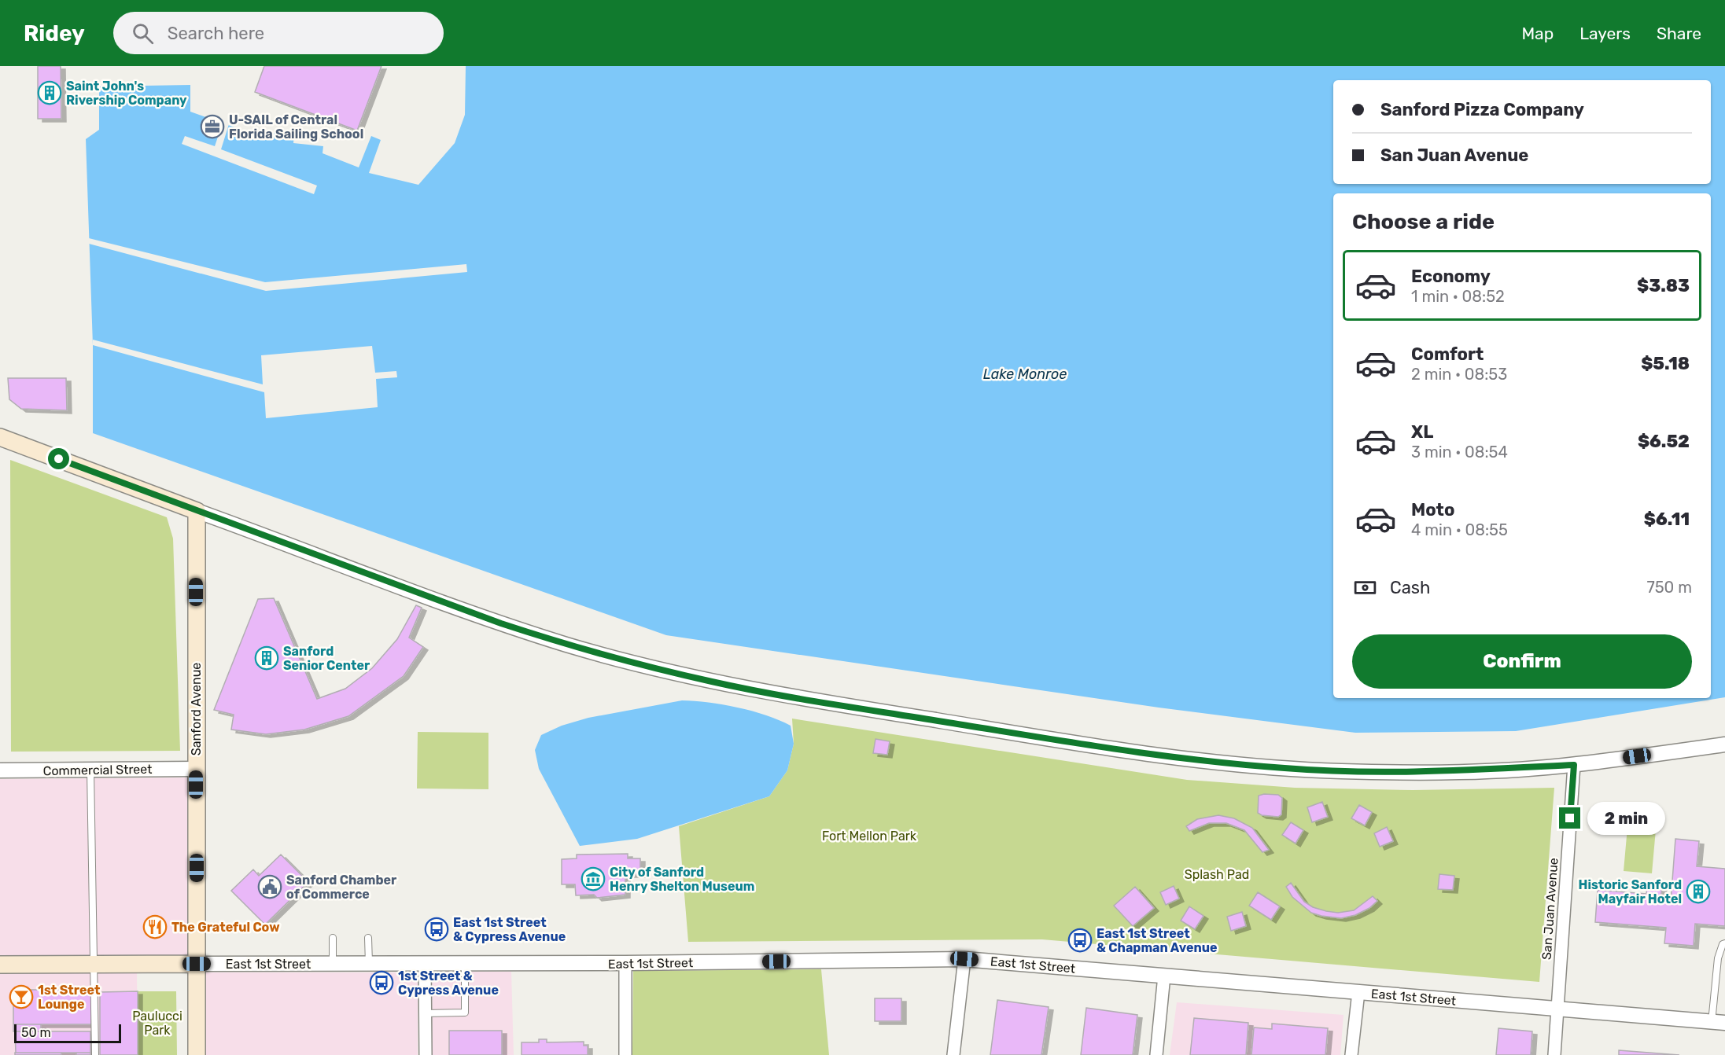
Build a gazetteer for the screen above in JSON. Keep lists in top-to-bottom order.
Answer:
{
  "streets": {
    "main road": ["Sanford Avenue"],
    "street": ["Commercial Street", "San Juan Avenue", "East 1st Street"]
  },
  "crossings": [
    ["Sanford Avenue", "Commercial Street"],
    ["Sanford Avenue", "East 1st Street"],
    ["San Juan Avenue", "East 1st Street"]
  ],
  "water": ["Lake Monroe"],
  "parks": ["Fort Mellon Park", "Splash Pad", "Paulucci Park"],
  "places": {
    "building": ["Saint John's Rivership Company", "Sanford Senior Center", "Historic Sanford Mayfair Hotel"],
    "office": ["U-SAIL of Central Florida Sailing School"],
    "museum": ["City of Sanford Henry Shelton Museum"],
    "public building": ["Sanford Chamber of Commerce"],
    "restaurant": ["The Grateful Cow"],
    "bus stop": ["East 1st Street & Cypress Avenue", "East 1st Street & Chapman Avenue", "1st Street & Cypress Avenue"],
    "bar": ["1st Street Lounge"]
  },
  "scale_bar": "50 m",
  "page": {
    "header": "Ridey",
    "search": "Search here",
    "nav": ["Map", "Layers", "Share"],
    "banner": ["Sanford Pizza Company", "San Juan Avenue"],
    "heading": "Choose a ride",
    "list": [
      {
        "name": "Economy",
        "note": "1 min · 08:52",
        "value": "$3.83"
      },
      {
        "name": "Comfort",
        "note": "2 min · 08:53",
        "value": "$5.18"
      },
      {
        "name": "XL",
        "note": "3 min · 08:54",
        "value": "$6.52"
      },
      {
        "name": "Moto",
        "note": "4 min · 08:55",
        "value": "$6.11"
      }
    ],
    "pay": ["Cash", "750 m"],
    "buttons": "Confirm",
    "bubble": "2 min",
    "scale": "50 m"
  }
}
